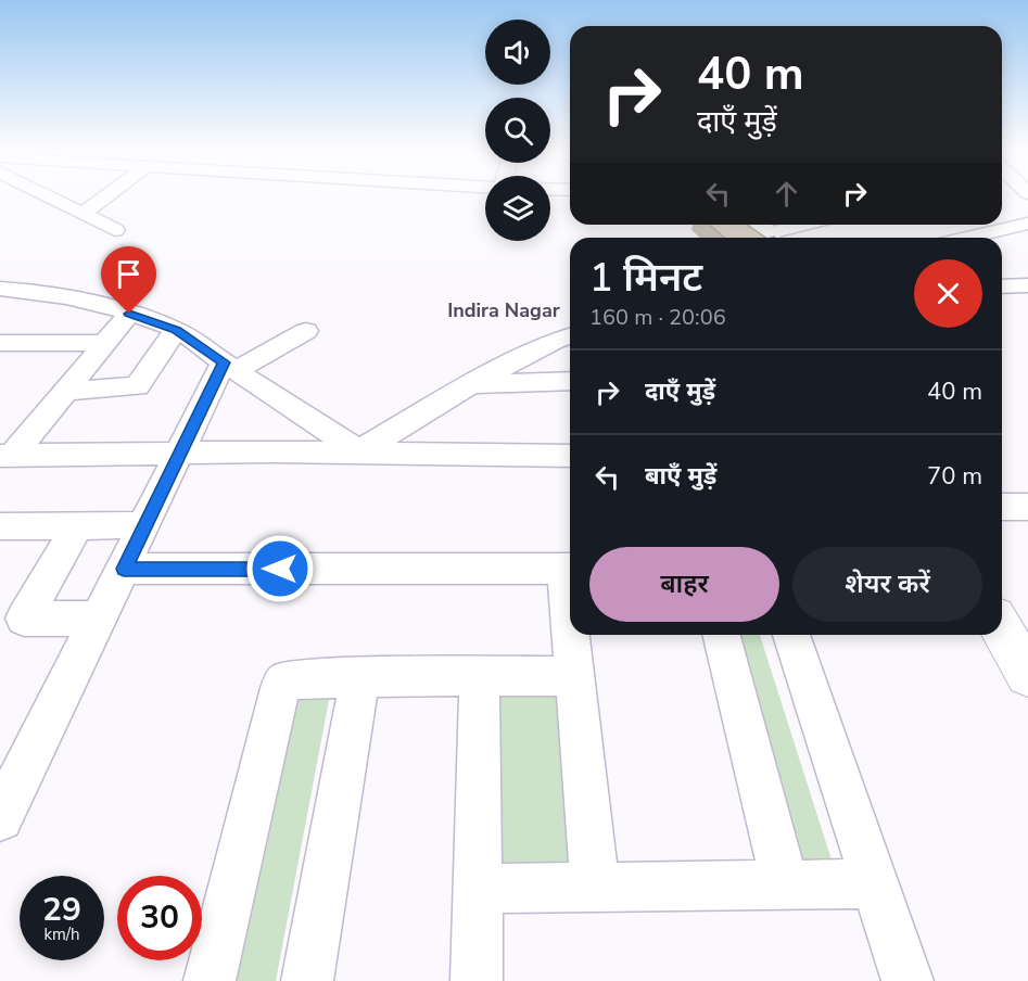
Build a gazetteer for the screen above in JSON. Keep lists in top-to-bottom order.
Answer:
{
  "districts": ["Indira Nagar"],
  "page": {
    "turn": ["40 m", "दाएँ मुड़ें"],
    "heading": ["1 मिनट", "160 m · 20:06"],
    "list": [
      {
        "name": "दाएँ मुड़ें",
        "value": "40 m"
      },
      {
        "name": "बाएँ मुड़ें",
        "value": "70 m"
      }
    ],
    "buttons": ["बाहर", "शेयर करें"],
    "speed": "29 km/h",
    "limit": "30"
  }
}
